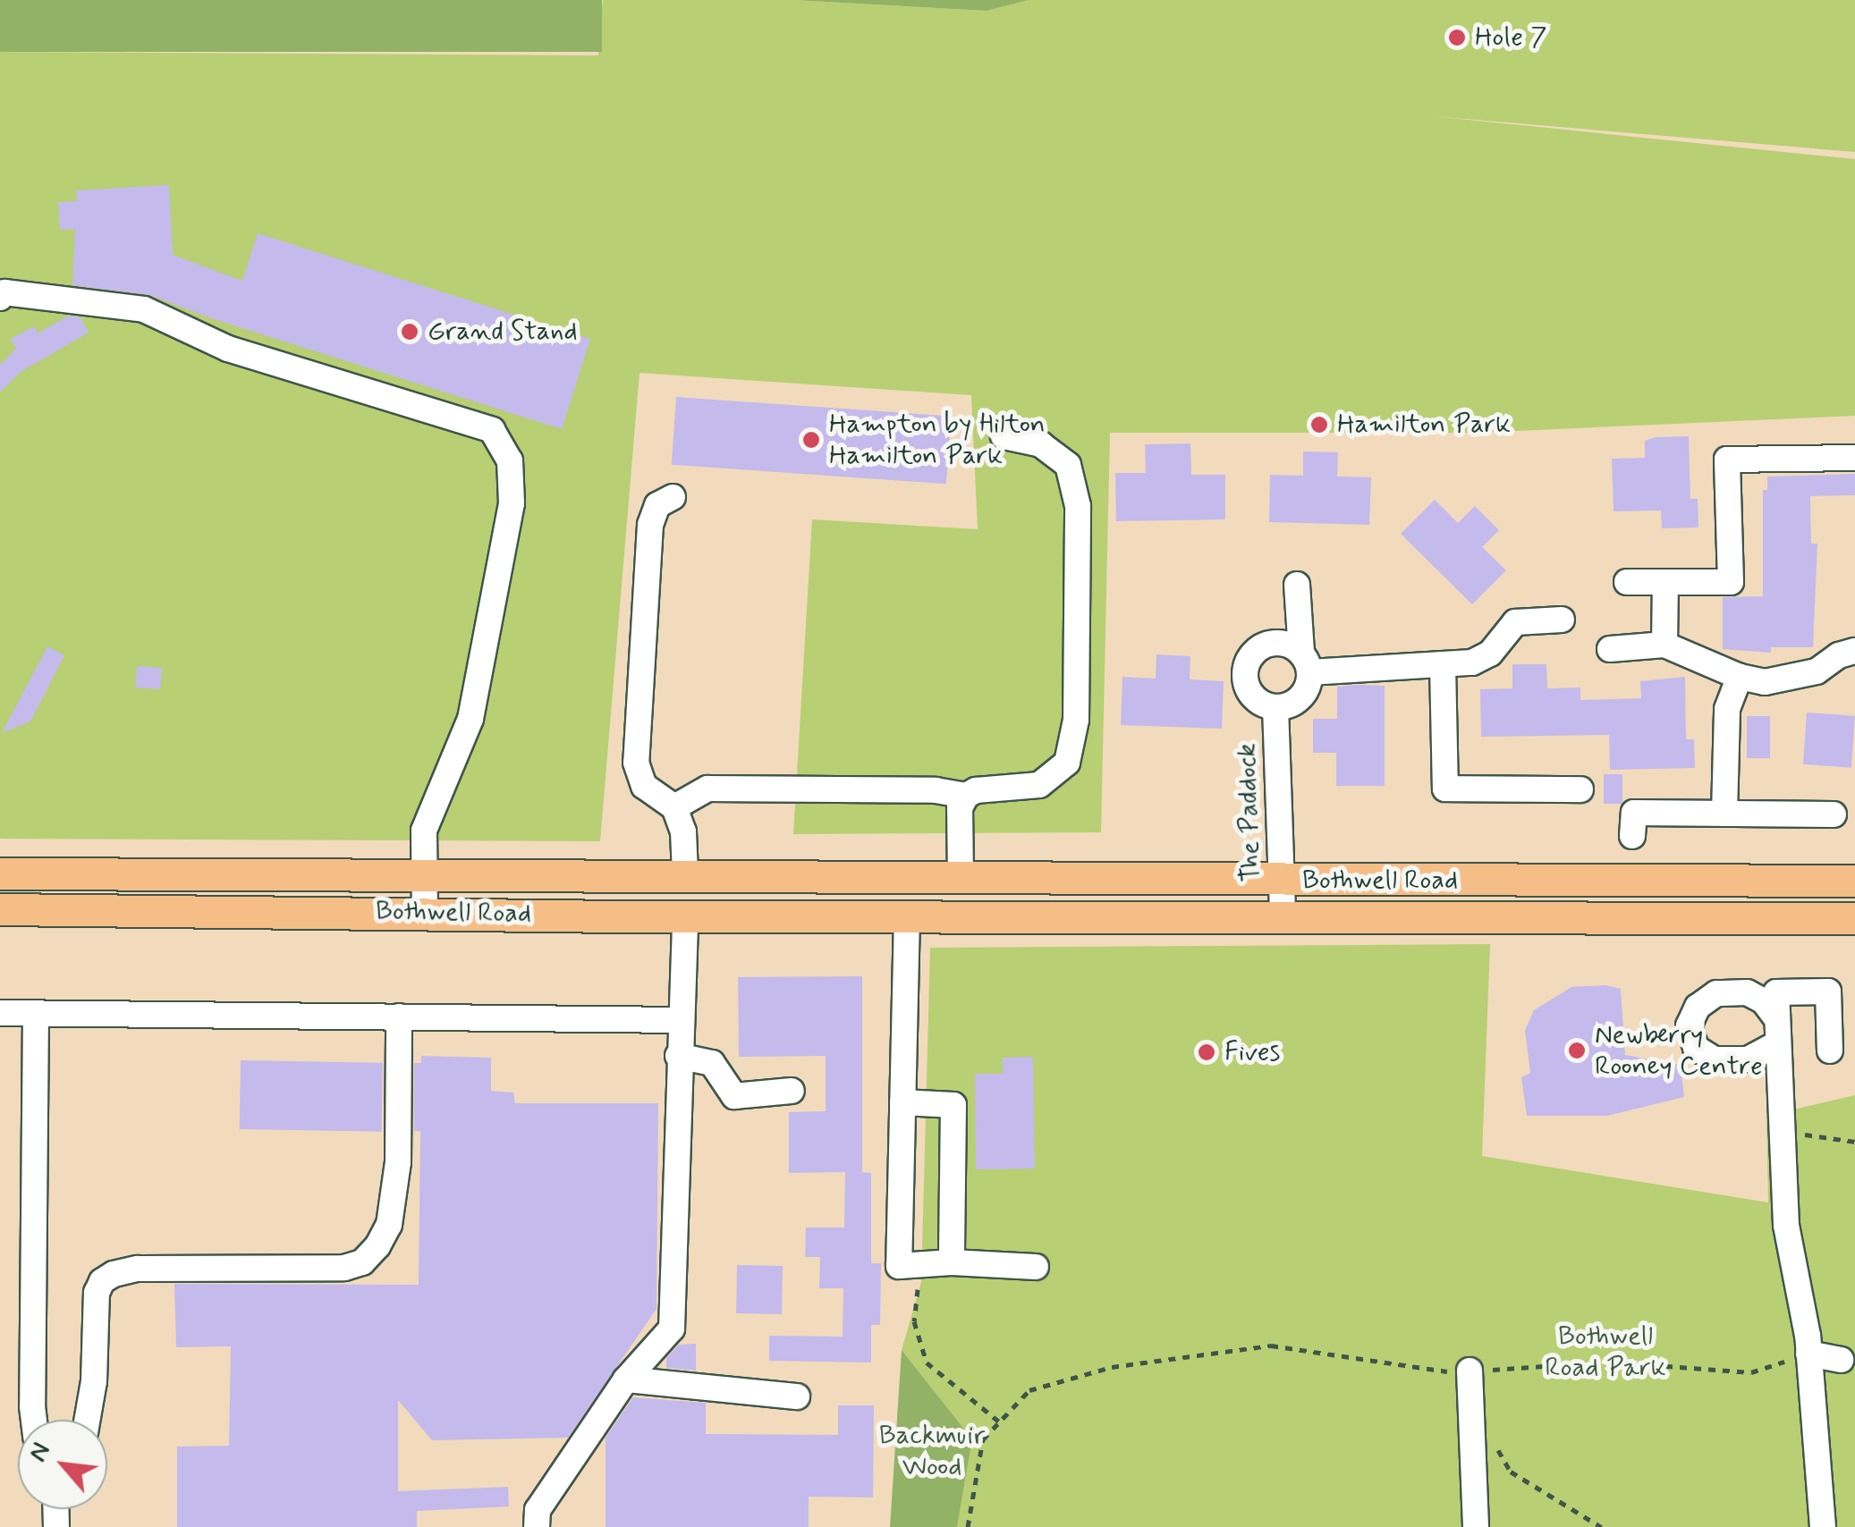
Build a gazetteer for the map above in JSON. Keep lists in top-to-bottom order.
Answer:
{
  "streets": {
    "main road": ["Bothwell Road"],
    "street": ["The Paddock"]
  },
  "crossings": [
    ["The Paddock", "Bothwell Road"]
  ],
  "parks": ["Bothwell Road Park", "Backmuir Wood"],
  "places": [
    "Hole 7",
    "Grand Stand",
    "Hamilton Park",
    "Hampton by Hilton Hamilton Park",
    "Newberry Rooney Centre",
    "Fives"
  ],
  "north": "top left"
}
